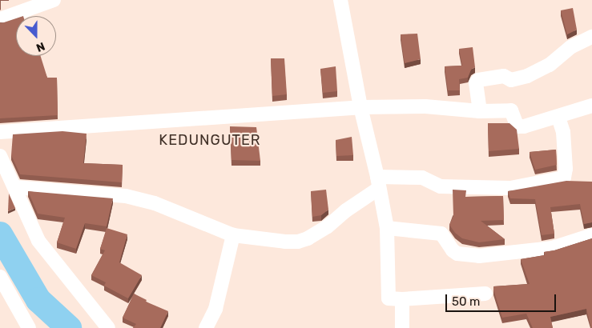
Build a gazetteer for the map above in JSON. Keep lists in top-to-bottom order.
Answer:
{
  "districts": ["KEDUNGUTER"],
  "scale_bar": "50 m",
  "north": "bottom"
}
